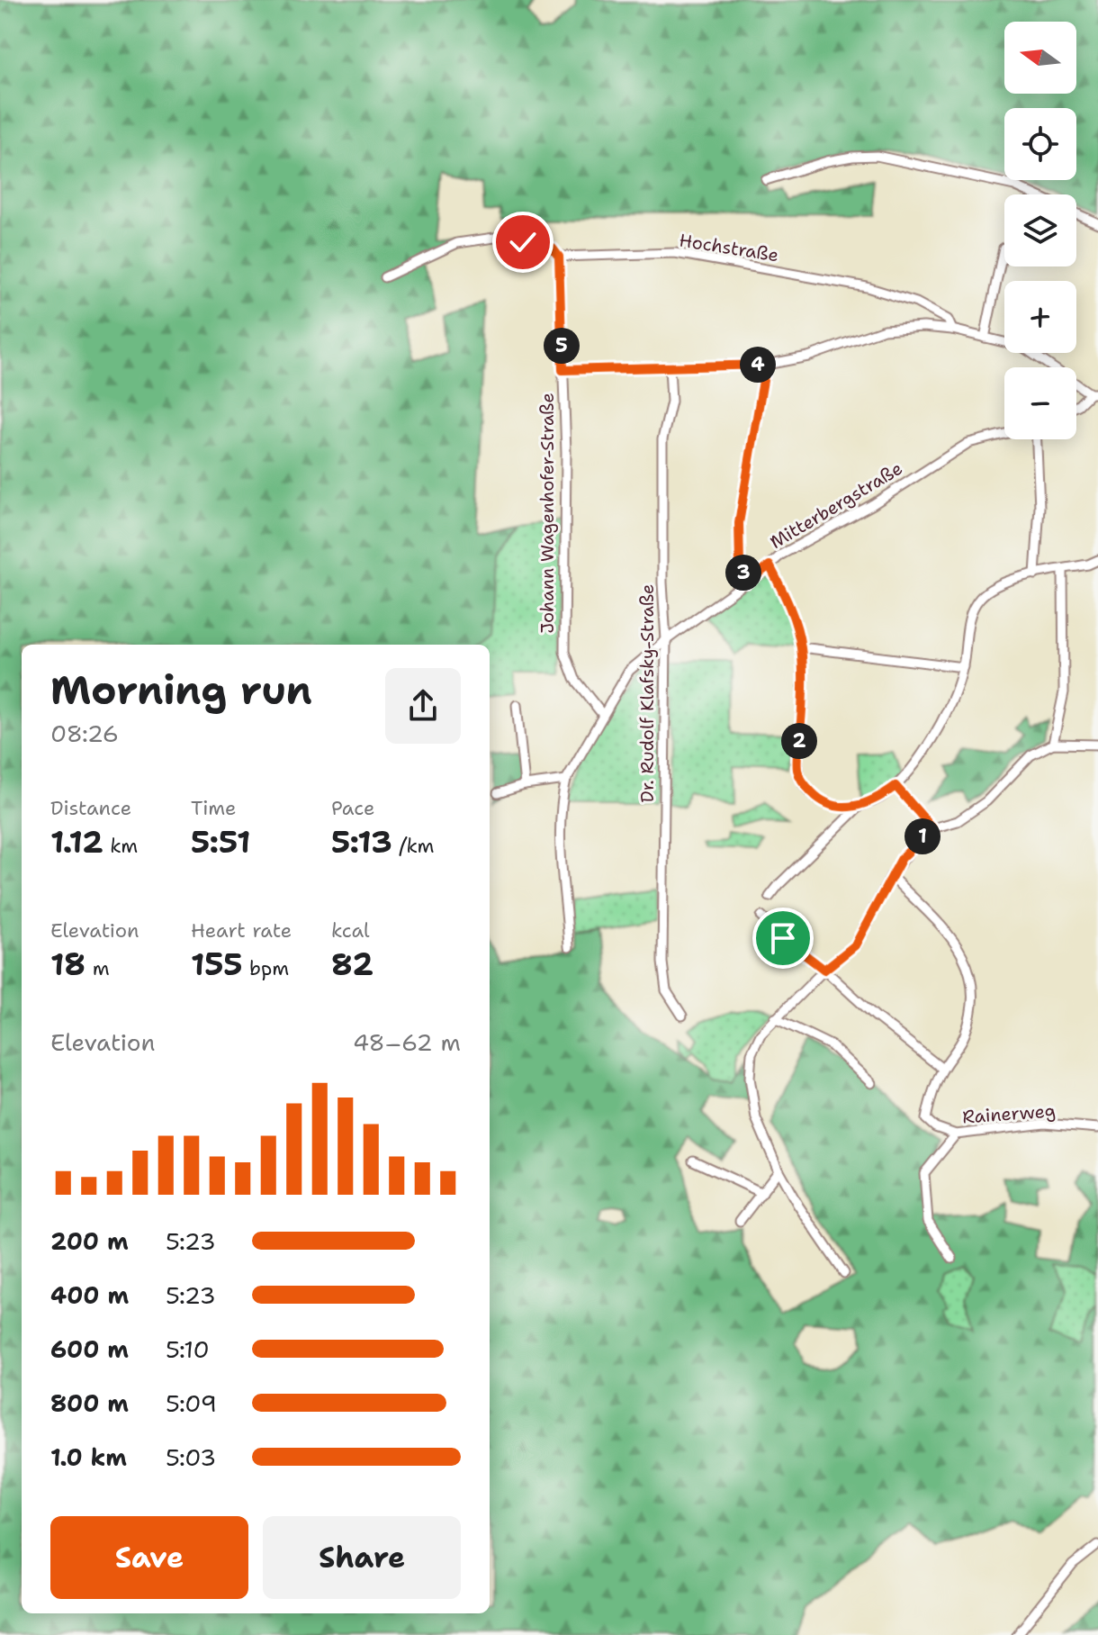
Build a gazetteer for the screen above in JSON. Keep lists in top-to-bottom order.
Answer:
{
  "streets": {
    "street": [
      "Hochstraße",
      "Mitterbergstraße",
      "Johann Wagenhofer-Straße",
      "Dr. Rudolf Klafsky-Straße",
      "Rainerweg"
    ]
  },
  "crossings": [
    ["Hochstraße", "Johann Wagenhofer-Straße"],
    ["Mitterbergstraße", "Johann Wagenhofer-Straße"],
    ["Mitterbergstraße", "Dr. Rudolf Klafsky-Straße"]
  ],
  "north": "left",
  "page": {
    "map_buttons": ["+", "−"],
    "pins": [
      "5",
      "4",
      "3",
      "2",
      "1"
    ],
    "heading": ["Morning run", "08:26"],
    "stats": [
      ["Distance", "1.12 km"],
      ["Time", "5:51"],
      ["Pace", "5:13 /km"],
      ["Elevation", "18 m"],
      ["Heart rate", "155 bpm"],
      ["kcal", "82"]
    ],
    "chart": ["Elevation", "48–62 m"],
    "list": [
      {
        "name": "200 m",
        "note": "5:23"
      },
      {
        "name": "400 m",
        "note": "5:23"
      },
      {
        "name": "600 m",
        "note": "5:10"
      },
      {
        "name": "800 m",
        "note": "5:09"
      },
      {
        "name": "1.0 km",
        "note": "5:03"
      }
    ],
    "buttons": ["Save", "Share"]
  }
}
